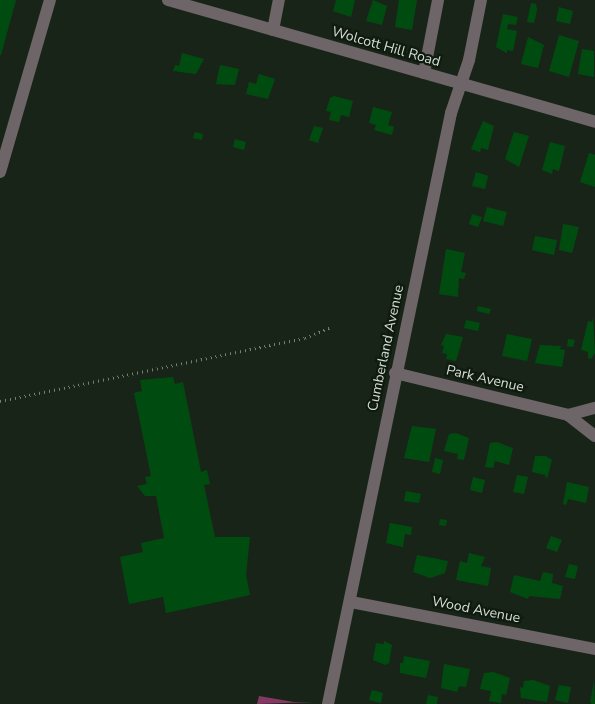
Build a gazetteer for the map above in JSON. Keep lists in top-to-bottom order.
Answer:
{
  "streets": {
    "street": [
      "Wolcott Hill Road",
      "Cumberland Avenue",
      "Park Avenue",
      "Wood Avenue"
    ]
  },
  "crossings": [
    ["Wolcott Hill Road", "Cumberland Avenue"],
    ["Cumberland Avenue", "Park Avenue"],
    ["Cumberland Avenue", "Wood Avenue"]
  ]
}
